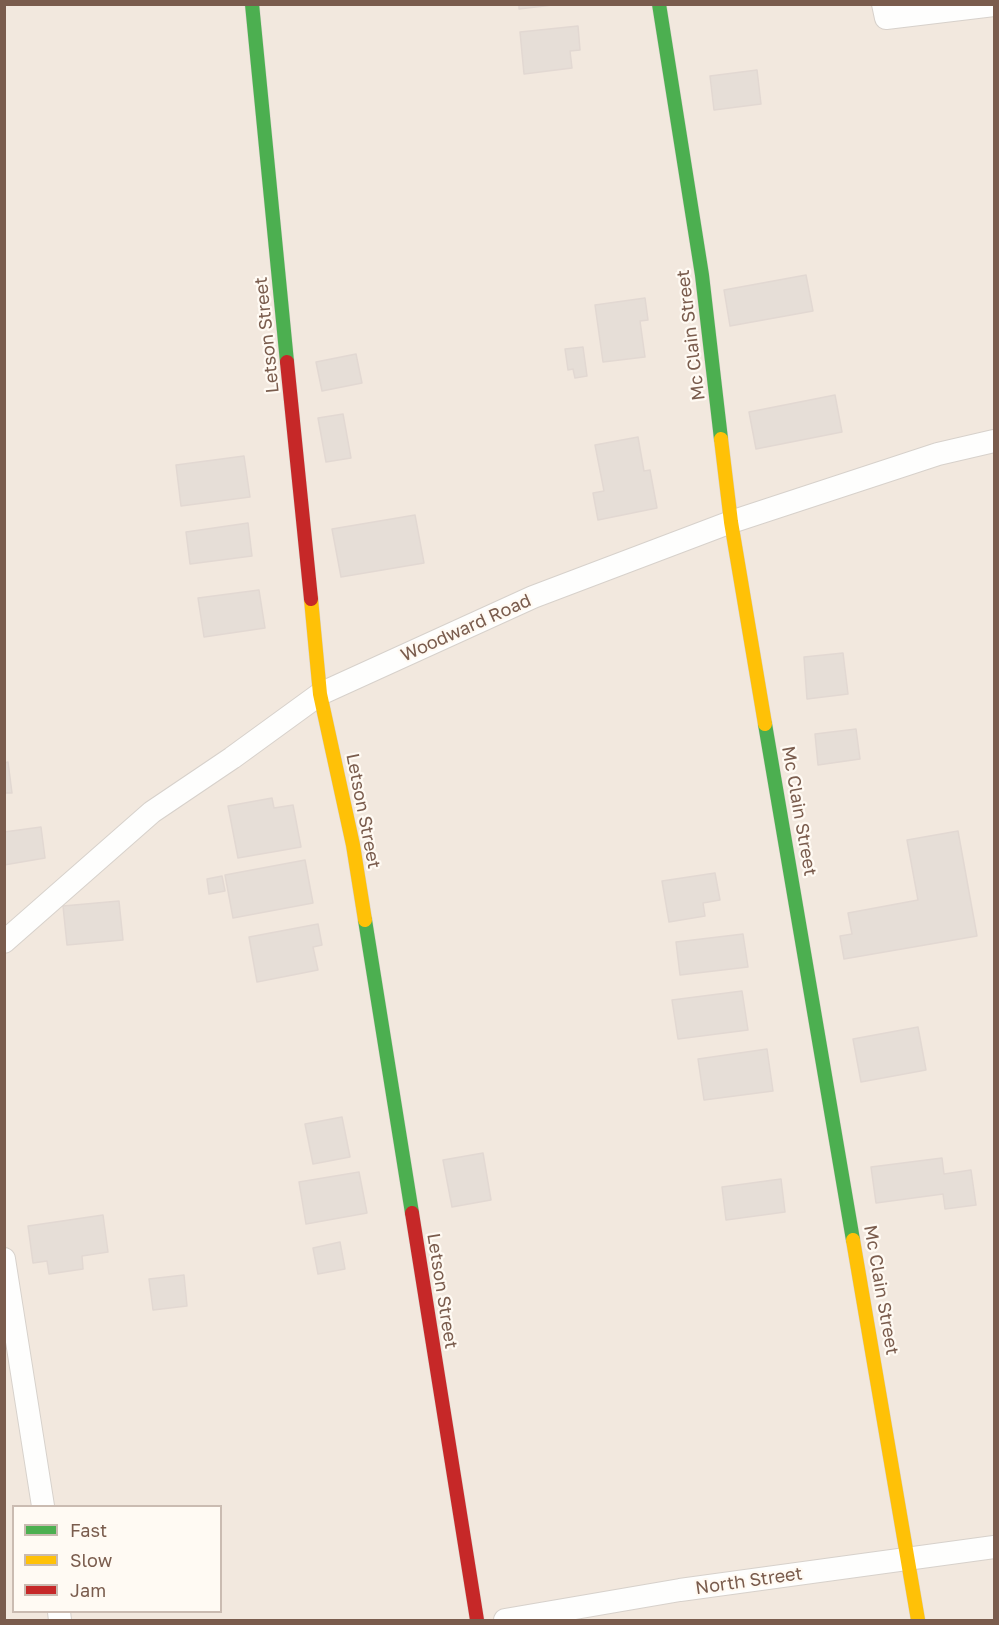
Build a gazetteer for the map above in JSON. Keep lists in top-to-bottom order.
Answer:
{
  "streets": {
    "street": [
      "Letson Street",
      "Mc Clain Street",
      "Woodward Road",
      "North Street"
    ]
  },
  "crossings": [
    ["Letson Street", "Woodward Road"],
    ["Mc Clain Street", "Woodward Road"],
    ["Mc Clain Street", "North Street"]
  ],
  "legend": ["Fast", "Slow", "Jam"]
}
